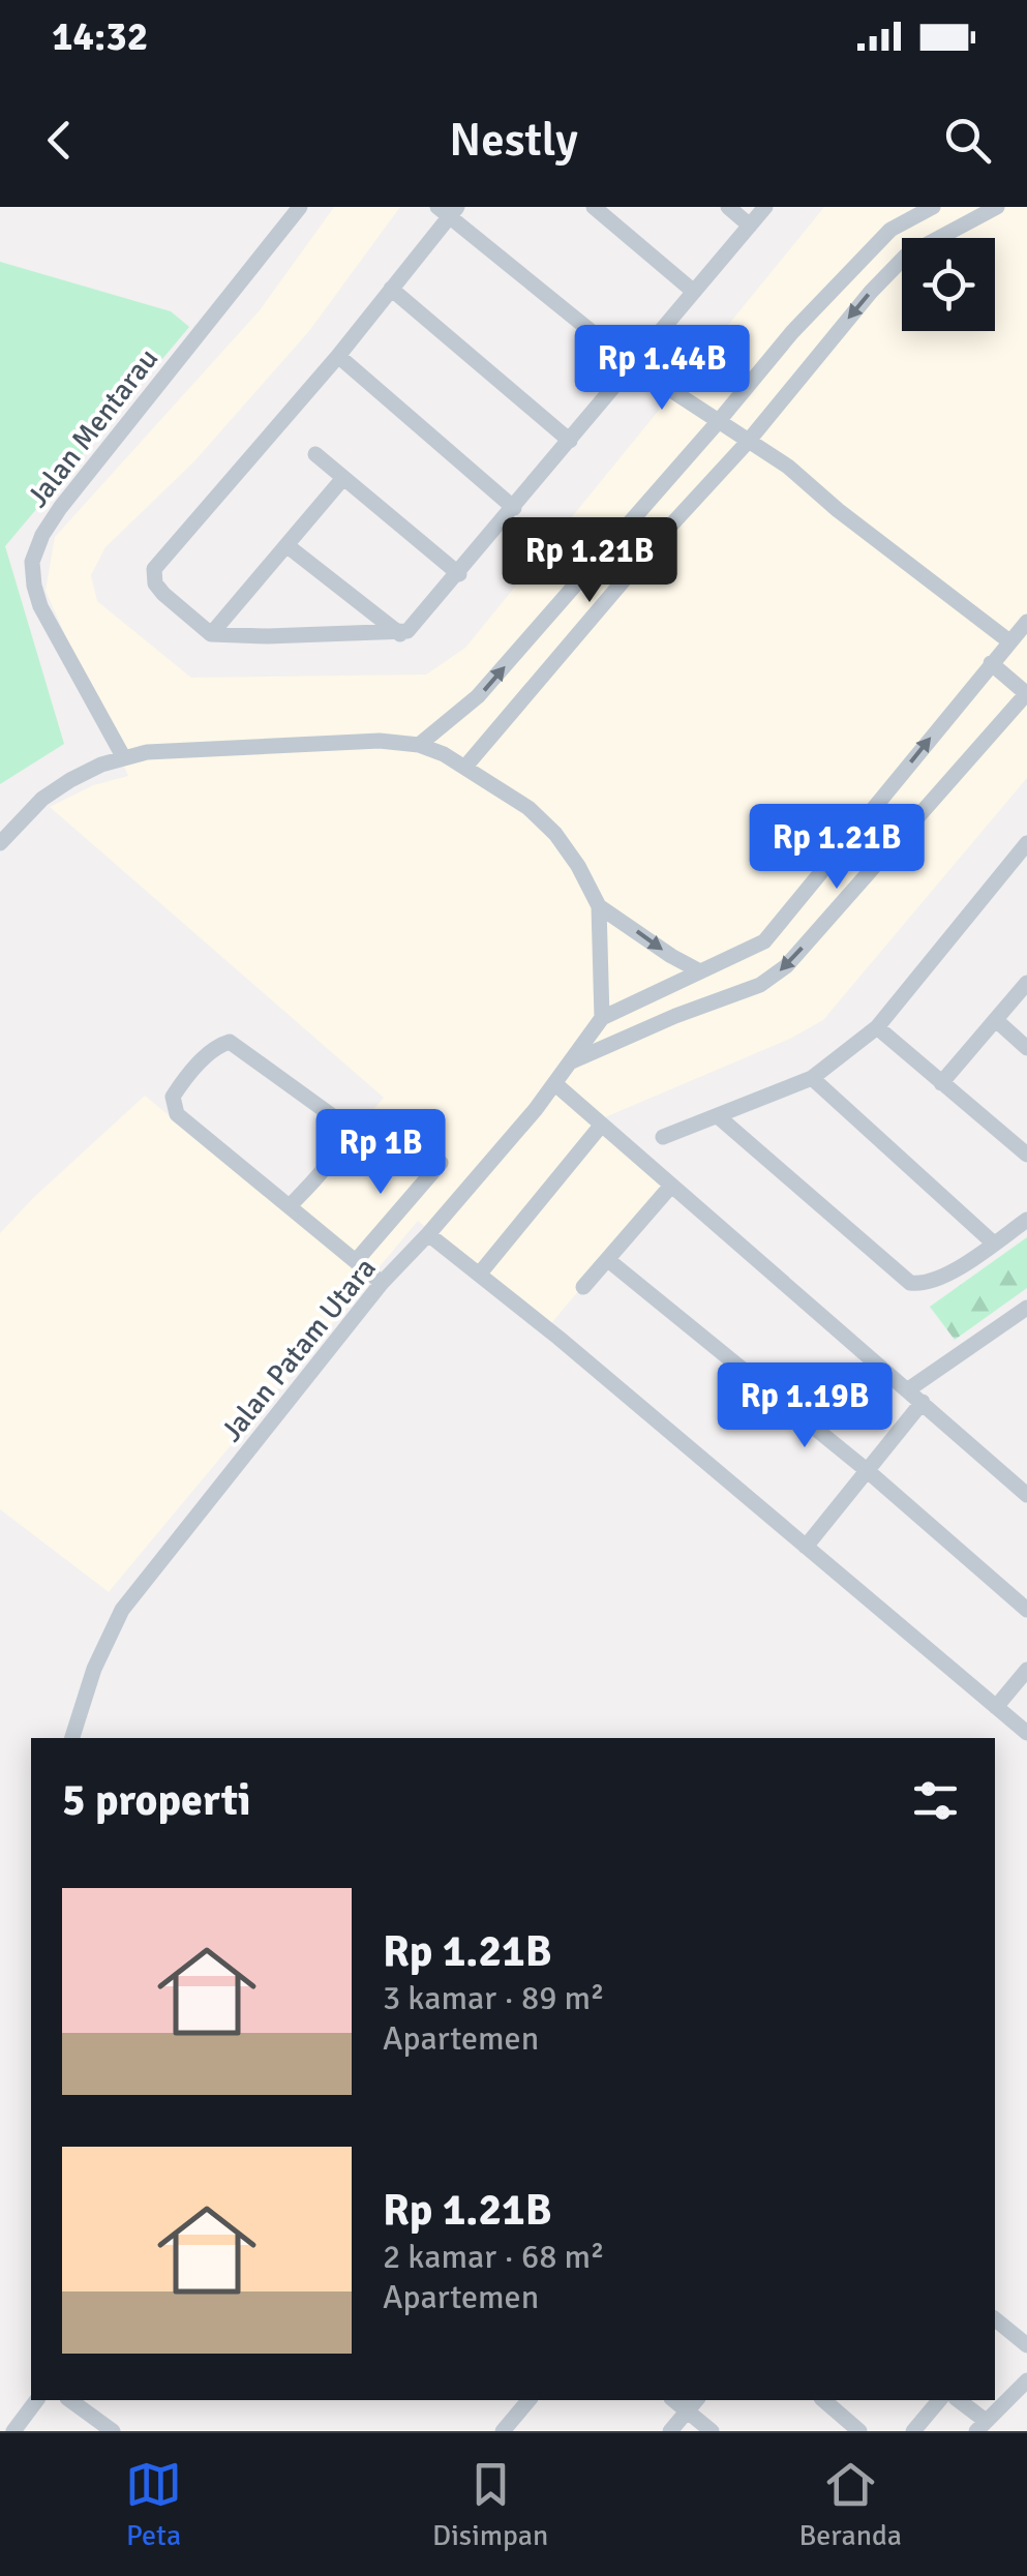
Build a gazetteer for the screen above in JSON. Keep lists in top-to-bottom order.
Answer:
{
  "streets": {
    "street": ["Jalan Mentarau", "Jalan Patam Utara"]
  },
  "page": {
    "status": "14:32",
    "header": "Nestly",
    "price": [
      "Rp 1.44B",
      "Rp 1.21B",
      "Rp 1.21B",
      "Rp 1B",
      "Rp 1.19B"
    ],
    "heading": "5 properti",
    "list": [
      {
        "name": "Rp 1.21B",
        "note": "3 kamar · 89 m² · Apartemen"
      },
      {
        "name": "Rp 1.21B",
        "note": "2 kamar · 68 m² · Apartemen"
      }
    ],
    "tabs": ["Peta", "Disimpan", "Beranda"]
  }
}
